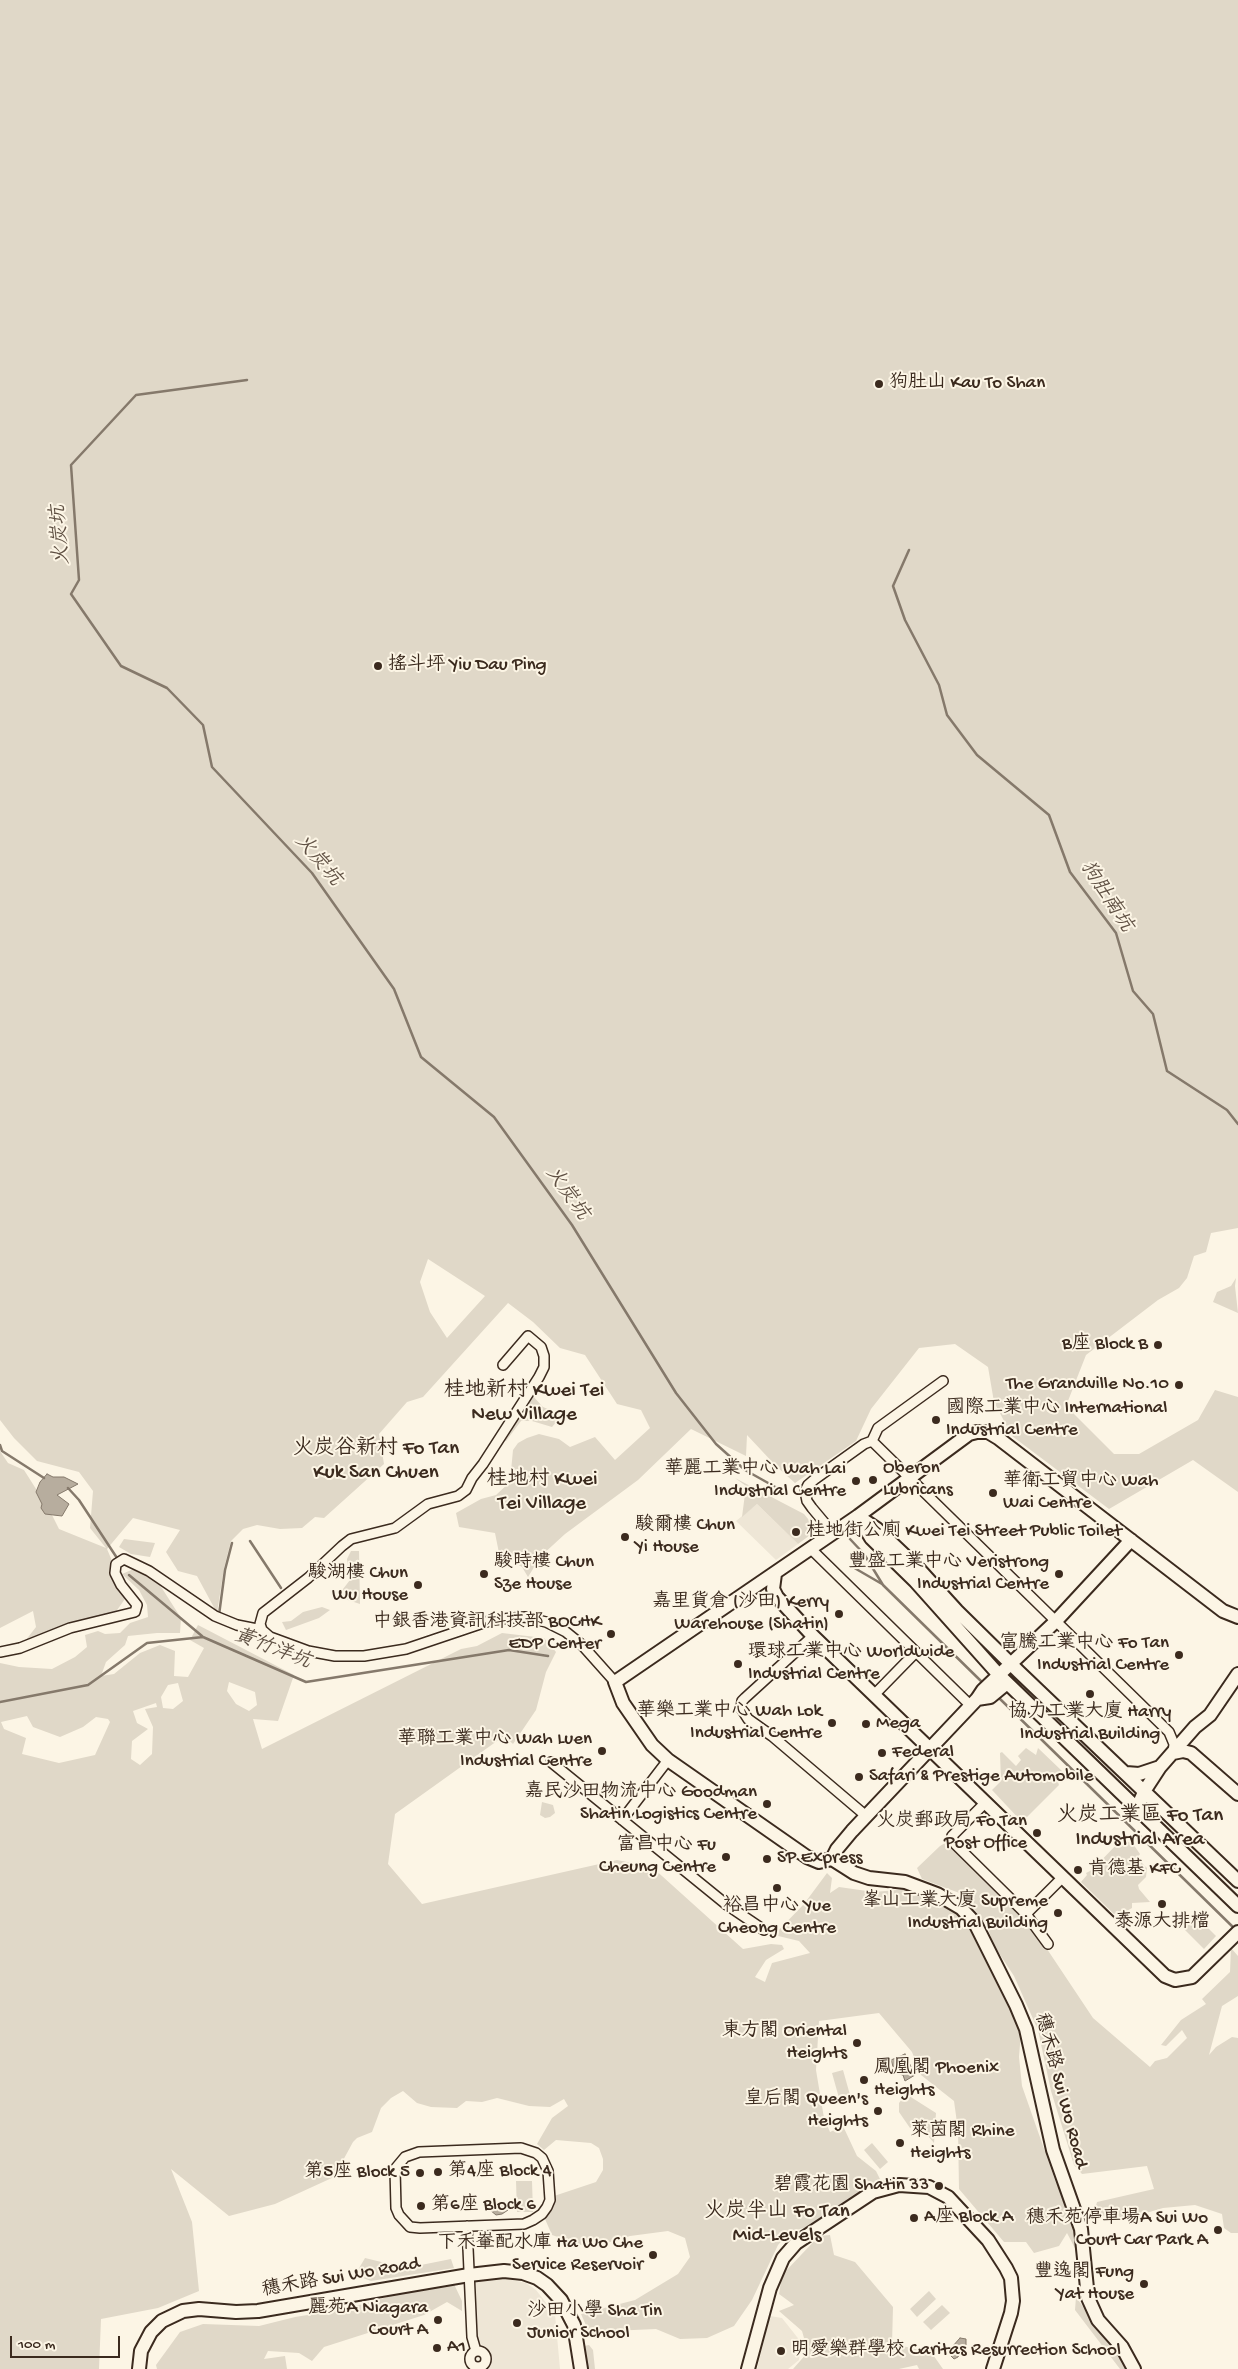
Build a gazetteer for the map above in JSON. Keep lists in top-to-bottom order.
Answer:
{
  "streets": {
    "street": ["穗禾路 Sui Wo Road"]
  },
  "districts": [
    "桂地新村 Kwei Tei New Village",
    "火炭谷新村 Fo Tan Kuk San Chuen",
    "桂地村 Kwei Tei Village",
    "火炭工業區 Fo Tan Industrial Area",
    "火炭半山 Fo Tan Mid-Levels"
  ],
  "water": ["火炭坑", "狗肚南坑", "黃竹洋坑"],
  "places": [
    "狗肚山 Kau To Shan",
    "搖斗坪 Yiu Dau Ping",
    "B座 Block B",
    "The Grandville No.10",
    "國際工業中心 International Industrial Centre",
    "Oberon Lubricans",
    "華麗工業中心 Wah Lai Industrial Centre",
    "華衛工貿中心 Wah Wai Centre",
    "桂地街公廁 Kwei Tei Street Public Toilet",
    "駿爾樓 Chun Yi House",
    "駿時樓 Chun Sze House",
    "豐盛工業中心 Veristrong Industrial Centre",
    "駿湖樓 Chun Wu House",
    "嘉里貨倉 (沙田) Kerry Warehouse (Shatin)",
    "中銀香港資訊科技部 BOCHK EDP Center",
    "富騰工業中心 Fo Tan Industrial Centre",
    "環球工業中心 Worldwide Industrial Centre",
    "協力工業大廈 Harry Industrial Building",
    "華樂工業中心 Wah Lok Industrial Centre",
    "Mega",
    "華聯工業中心 Wah Luen Industrial Centre",
    "Federal",
    "Safari & Prestige Automobile",
    "嘉民沙田物流中心 Goodman Shatin Logistics Centre",
    "火炭郵政局 Fo Tan Post Office",
    "富昌中心 Fu Cheung Centre",
    "SP Express",
    "肯德基 KFC",
    "裕昌中心 Yue Cheong Centre",
    "泰源大排檔",
    "峯山工業大廈 Supreme Industrial Building",
    "東方閣 Oriental Heights",
    "鳳凰閣 Phoenix Heights",
    "皇后閣 Queen's Heights",
    "萊茵閣 Rhine Heights",
    "第4座 Block 4",
    "第5座 Block 5",
    "碧霞花園 Shatin 33",
    "第6座 Block 6",
    "A座 Block A",
    "穗禾苑停車場A Sui Wo Court Car Park A",
    "下禾輋配水庫 Ha Wo Che Service Reservoir",
    "豐逸閣 Fung Yat House",
    "麗苑A Niagara Court A",
    "沙田小學 Sha Tin Junior School",
    "A1",
    "明愛樂群學校 Caritas Resurrection School"
  ],
  "scale_bar": "100 m"
}
